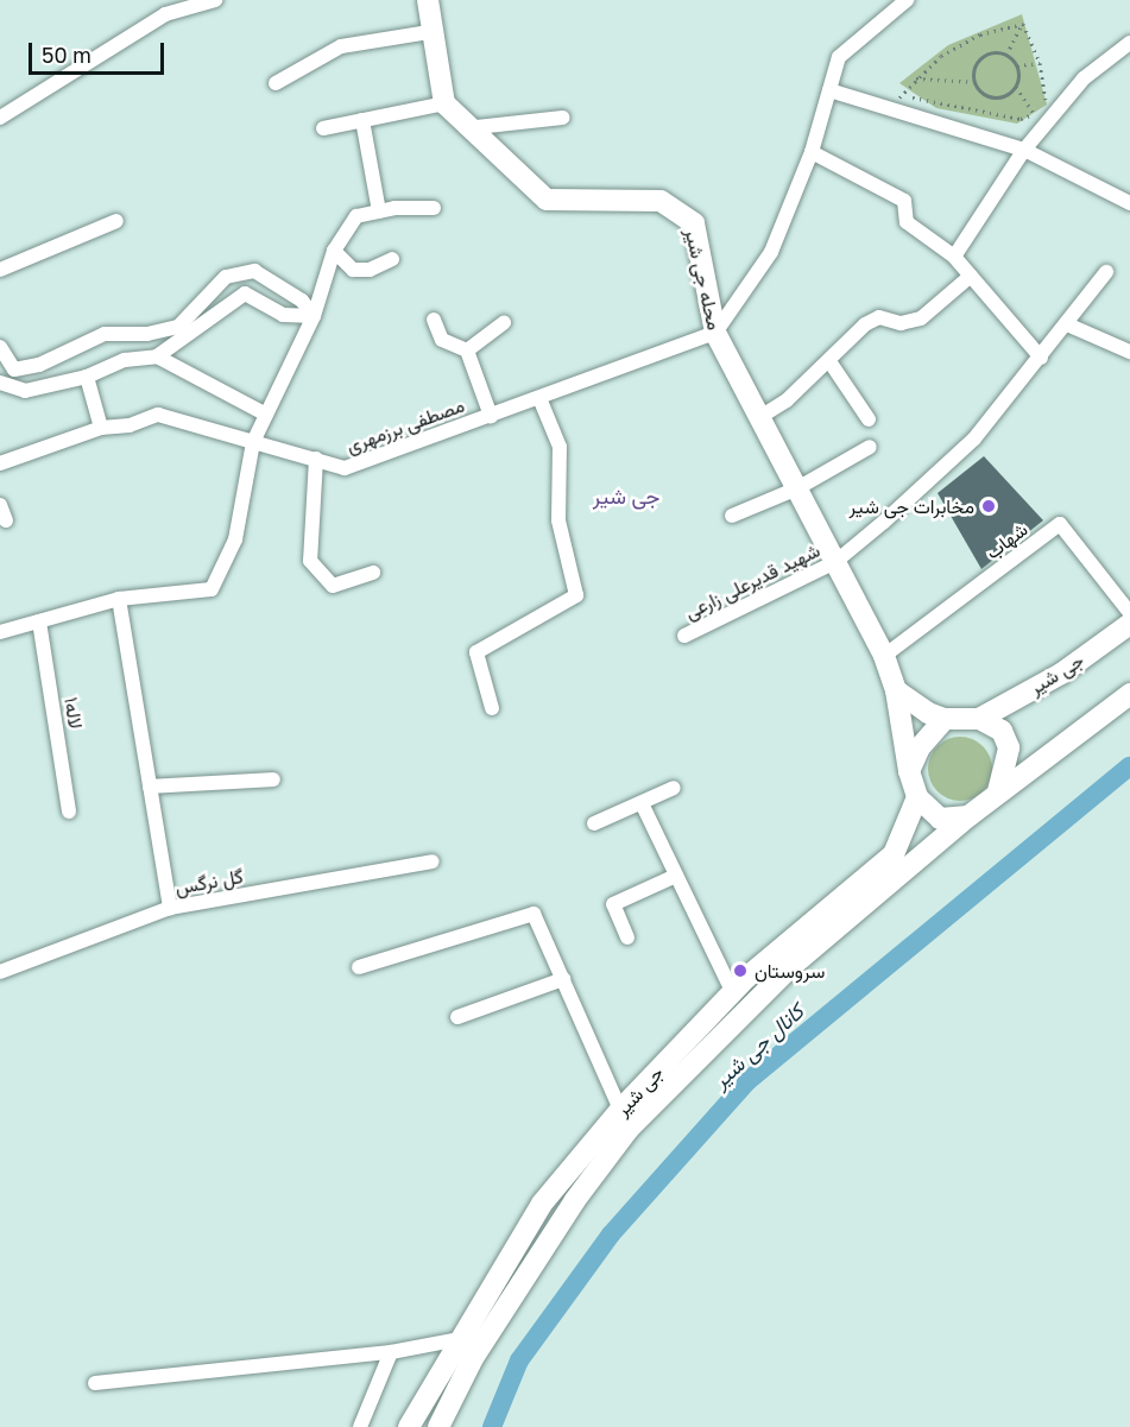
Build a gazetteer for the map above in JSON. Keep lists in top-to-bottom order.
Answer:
{
  "streets": {
    "main road": ["محله جی شیر", "جی شیر"],
    "street": [
      "مصطفی برزمهری",
      "شهاب",
      "شهید قدیرعلی زارعی",
      "لاله۱",
      "گل نرگس"
    ]
  },
  "crossings": [
    ["محله جی شیر", "مصطفی برزمهری"],
    ["محله جی شیر", "شهاب"],
    ["محله جی شیر", "شهید قدیرعلی زارعی"],
    ["محله جی شیر", "جی شیر"]
  ],
  "districts": ["جی شیر"],
  "water": ["کانال جی شیر"],
  "places": ["مخابرات جی شیر", "سروستان"],
  "scale_bar": "50 m"
}
